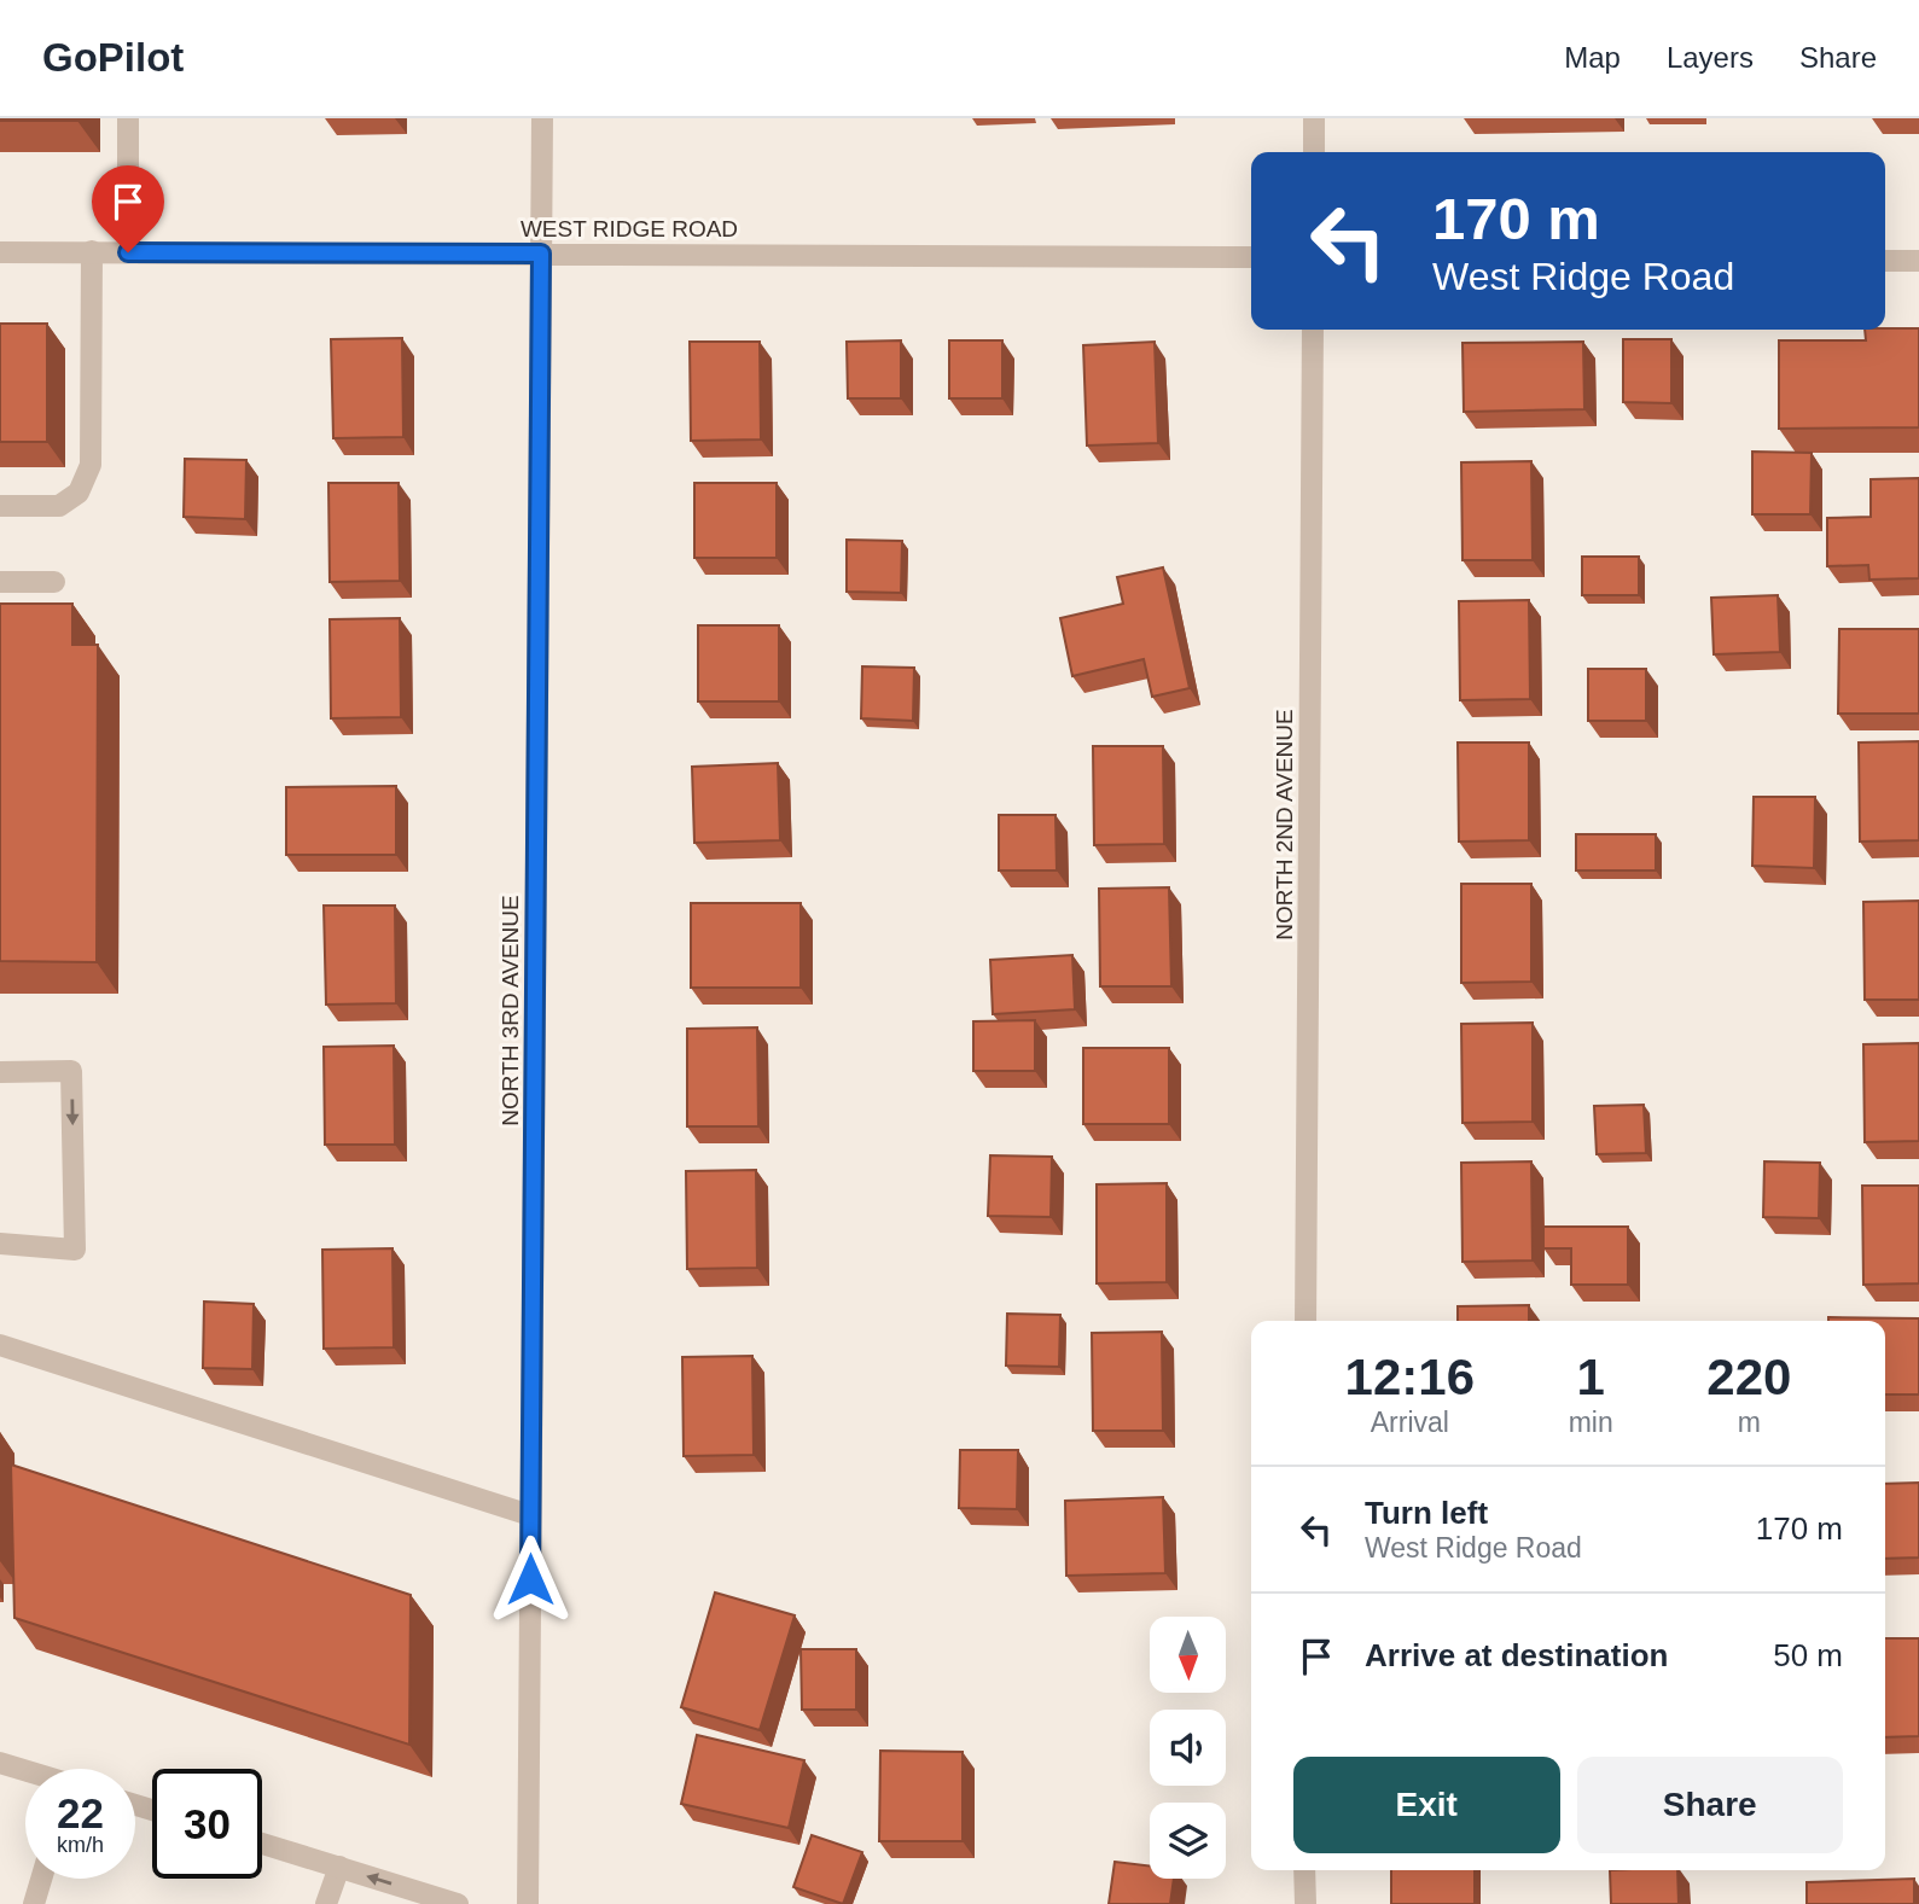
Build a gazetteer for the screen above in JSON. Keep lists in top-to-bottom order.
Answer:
{
  "streets": {
    "street": ["WEST RIDGE ROAD", "NORTH 2ND AVENUE", "NORTH 3RD AVENUE"]
  },
  "crossings": [
    ["WEST RIDGE ROAD", "NORTH 3RD AVENUE"]
  ],
  "north": "bottom",
  "page": {
    "header": "GoPilot",
    "nav": ["Map", "Layers", "Share"],
    "turn": ["170 m", "West Ridge Road"],
    "eta": [
      "12:16",
      "Arrival",
      "1",
      "min",
      "220",
      "m"
    ],
    "list": [
      {
        "name": "Turn left",
        "note": "West Ridge Road",
        "value": "170 m"
      },
      {
        "name": "Arrive at destination",
        "value": "50 m"
      }
    ],
    "buttons": ["Exit", "Share"],
    "speed": "22 km/h",
    "limit": "30"
  }
}
